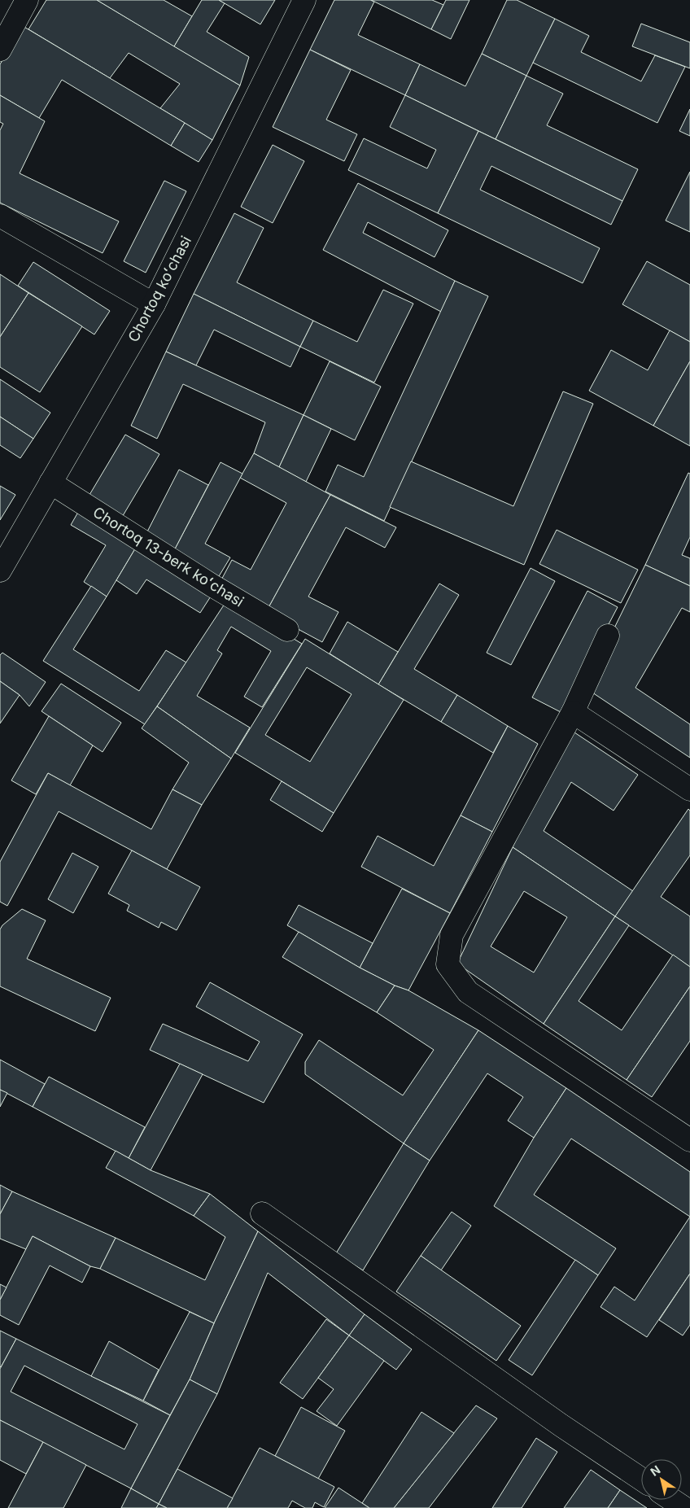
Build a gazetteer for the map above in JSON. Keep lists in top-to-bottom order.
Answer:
{
  "streets": {
    "street": ["Chortoq koʻchasi", "Chortoq 13-berk koʻchasi"]
  },
  "crossings": [
    ["Chortoq koʻchasi", "Chortoq 13-berk koʻchasi"]
  ],
  "north": "top left"
}
